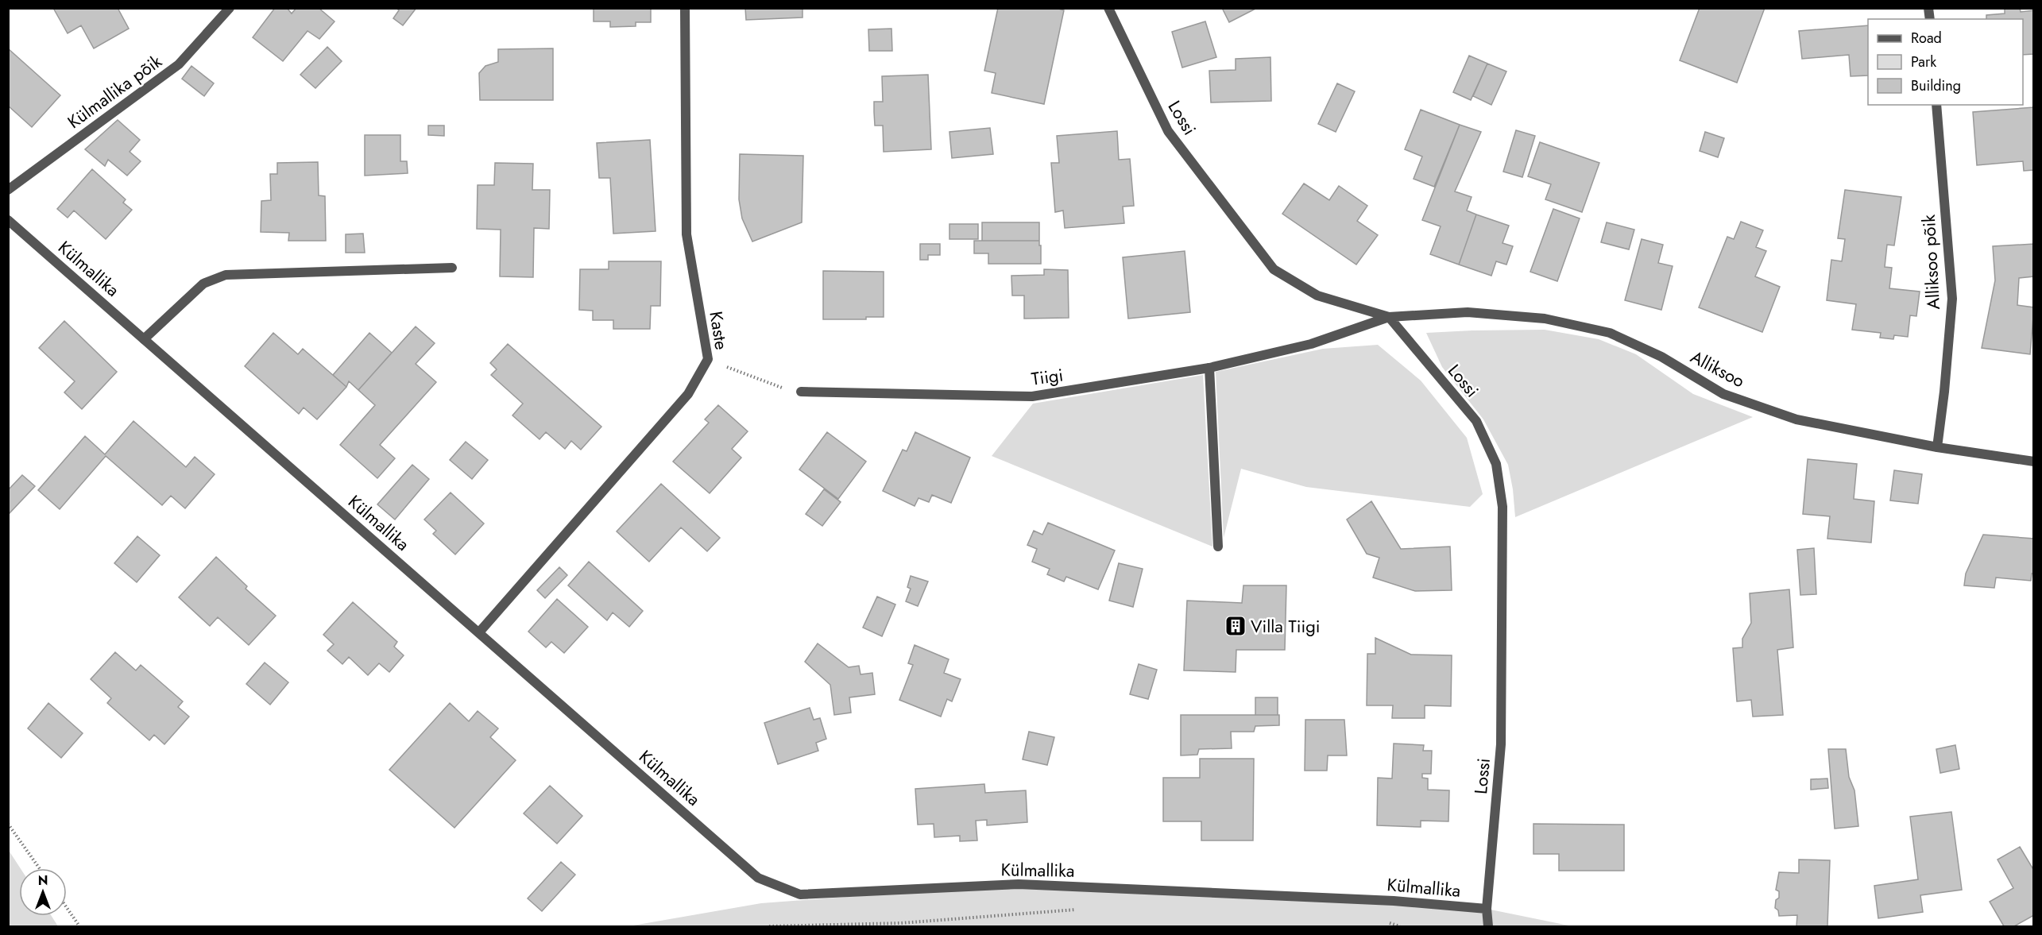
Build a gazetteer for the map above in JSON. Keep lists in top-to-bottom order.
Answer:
{
  "streets": {
    "street": [
      "Külmallika põik",
      "Lossi",
      "Alliksoo põik",
      "Külmallika",
      "Kaste",
      "Alliksoo",
      "Tiigi"
    ]
  },
  "crossings": [
    ["Lossi", "Külmallika"],
    ["Lossi", "Alliksoo"],
    ["Lossi", "Tiigi"],
    ["Alliksoo põik", "Alliksoo"],
    ["Külmallika", "Kaste"],
    ["Alliksoo", "Tiigi"]
  ],
  "places": {
    "building": ["Villa Tiigi"]
  },
  "legend": ["Road", "Park", "Building"],
  "north": "top"
}
